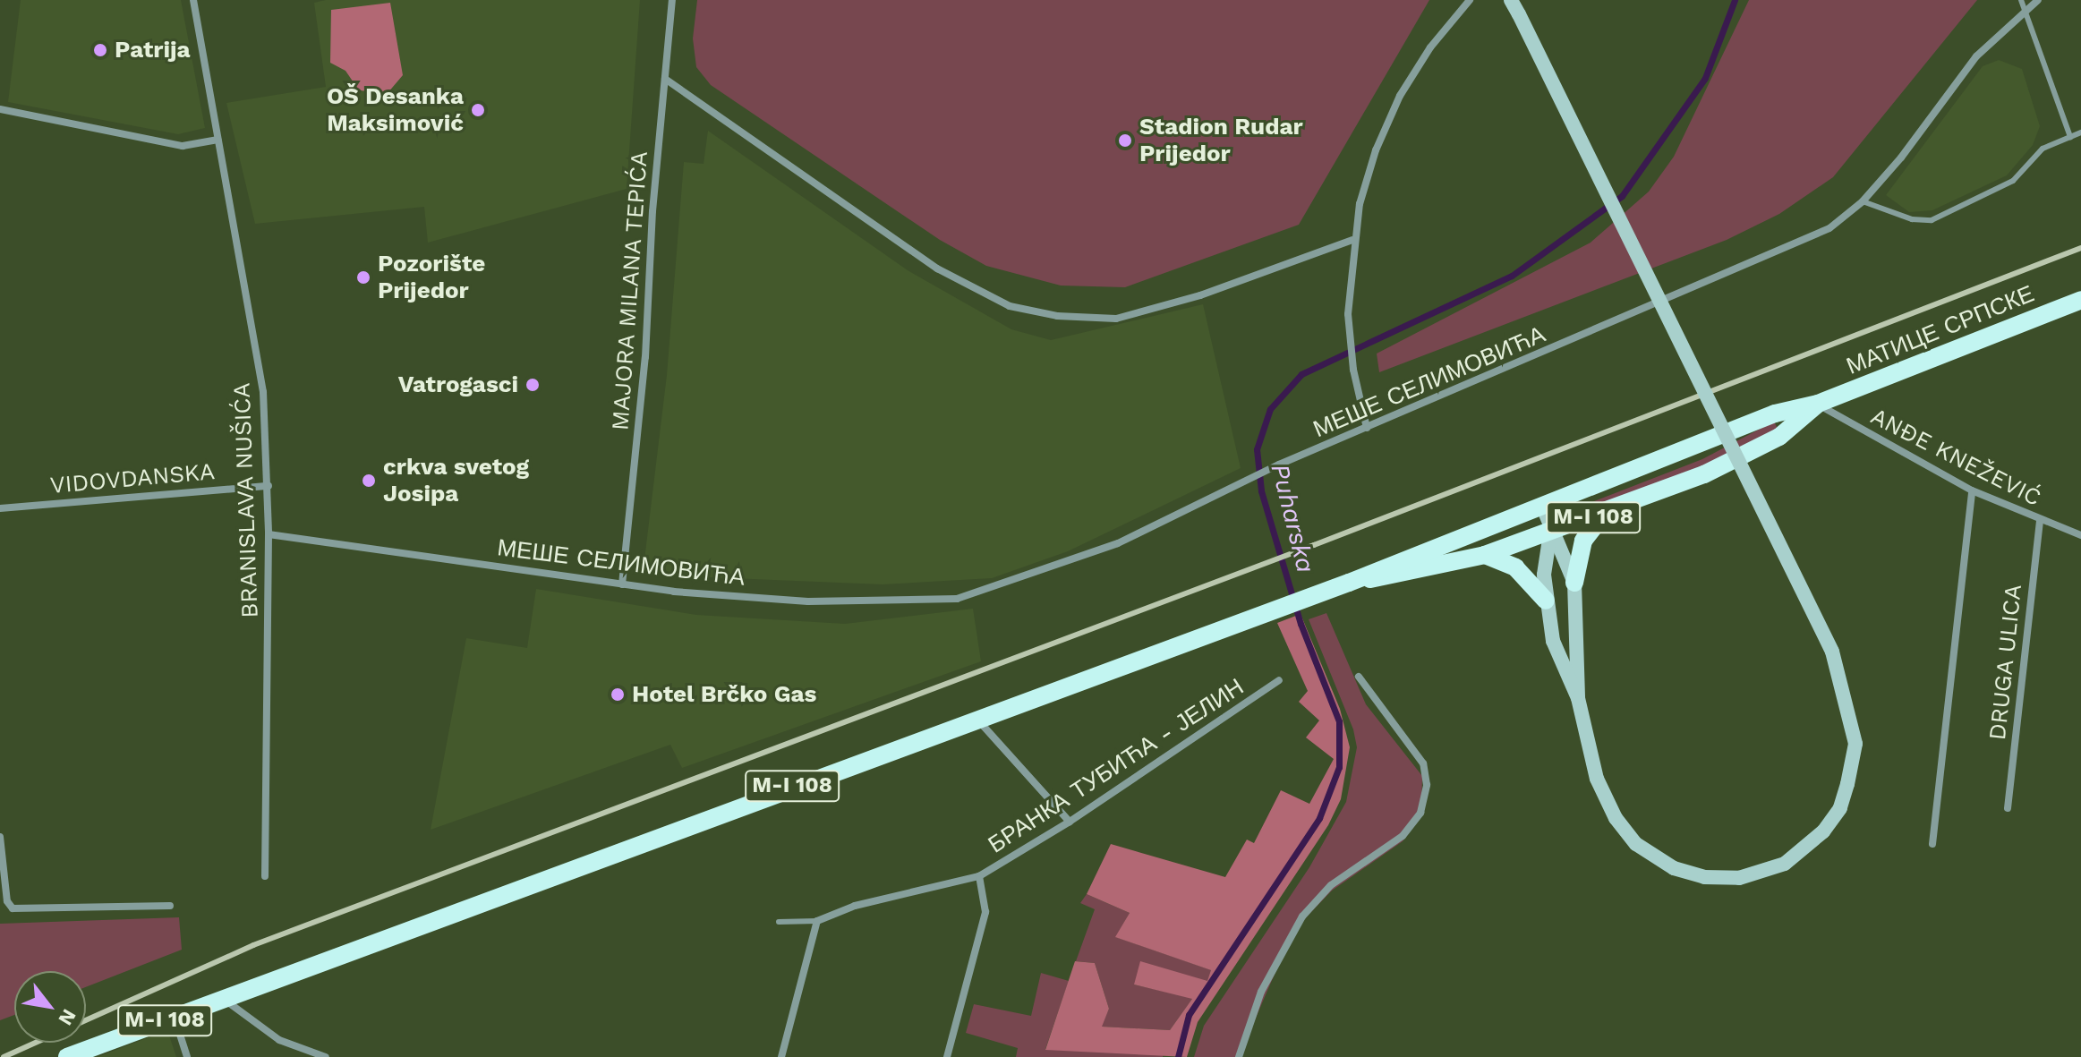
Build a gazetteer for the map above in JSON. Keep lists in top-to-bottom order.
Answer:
{
  "streets": {
    "main road": ["МАТИЦЕ СРПСКЕ", "M-I 108"],
    "street": [
      "MAJORA MILANA TEPIĆA",
      "МЕШЕ СЕЛИМОВИЋА",
      "ANĐE KNEŽEVIĆ",
      "VIDOVDANSKA",
      "BRANISLAVA NUŠIĆA",
      "DRUGA ULICA",
      "БРАНКА ТУБИЋА - ЈЕЛИН"
    ]
  },
  "crossings": [
    ["MAJORA MILANA TEPIĆA", "МЕШЕ СЕЛИМОВИЋА"],
    ["МАТИЦЕ СРПСКЕ", "ANĐE KNEŽEVIĆ"],
    ["МАТИЦЕ СРПСКЕ", "M-I 108"],
    ["МЕШЕ СЕЛИМОВИЋА", "BRANISLAVA NUŠIĆA"],
    ["ANĐE KNEŽEVIĆ", "M-I 108"],
    ["ANĐE KNEŽEVIĆ", "DRUGA ULICA"],
    ["VIDOVDANSKA", "BRANISLAVA NUŠIĆA"]
  ],
  "water": ["Puharska"],
  "places": [
    "Patrija",
    "OŠ Desanka Maksimović",
    "Stadion Rudar Prijedor",
    "Pozorište Prijedor",
    "Vatrogasci",
    "crkva svetog Josipa",
    "Hotel Brčko Gas"
  ],
  "north": "bottom right"
}
